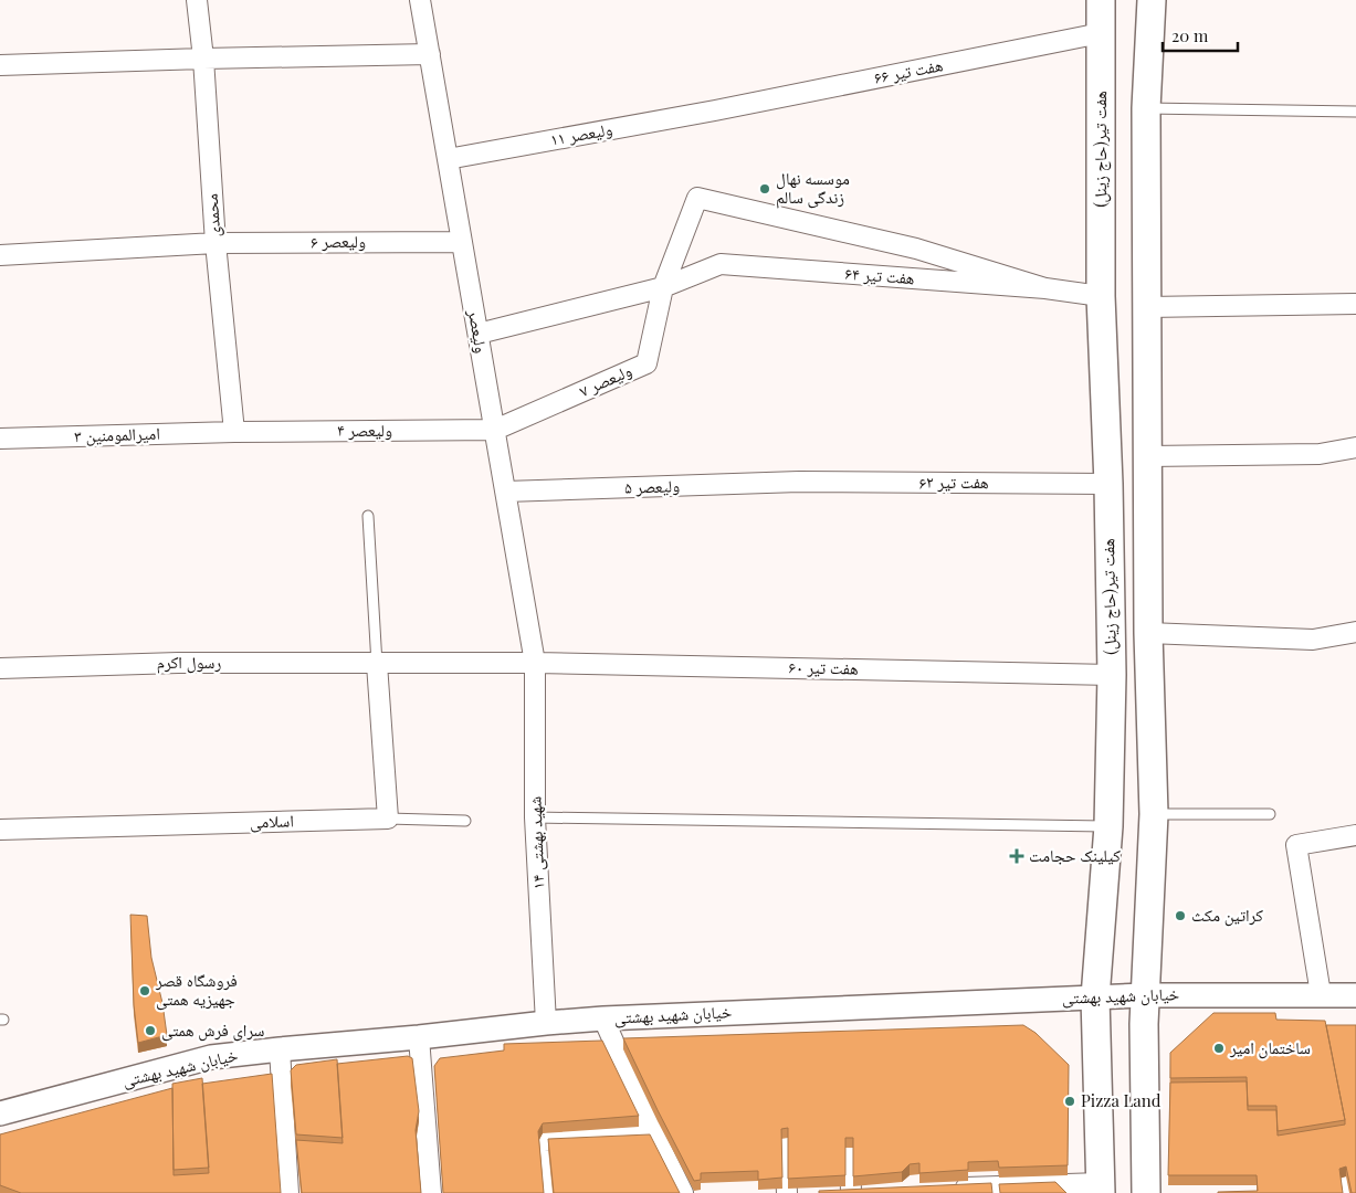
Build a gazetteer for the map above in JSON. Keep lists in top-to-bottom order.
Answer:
{
  "streets": {
    "main road": ["هفت تیر(حاج زینل)"],
    "street": [
      "هفت تیر ۶۶",
      "ولیعصر ۱۱",
      "محمدی",
      "ولیعصر ۶",
      "هفت تیر ۶۴",
      "ولیعصر",
      "ولیعصر ۷",
      "ولیعصر ۴",
      "امیرالمومنین ۳",
      "هفت تیر ۶۲",
      "ولیعصر ۵",
      "رسول اکرم",
      "هفت تیر ۶۰",
      "اسلامی",
      "شهید بهشتی ۱۴",
      "خیابان شهید بهشتی"
    ]
  },
  "crossings": [
    ["هفت تیر ۶۶", "ولیعصر ۱۱"],
    ["هفت تیر ۶۶", "هفت تیر(حاج زینل)"],
    ["ولیعصر ۱۱", "ولیعصر"],
    ["هفت تیر(حاج زینل)", "هفت تیر ۶۴"],
    ["هفت تیر(حاج زینل)", "هفت تیر ۶۲"],
    ["هفت تیر(حاج زینل)", "هفت تیر ۶۰"],
    ["هفت تیر(حاج زینل)", "خیابان شهید بهشتی"],
    ["محمدی", "ولیعصر ۶"],
    ["محمدی", "ولیعصر ۴"],
    ["محمدی", "امیرالمومنین ۳"],
    ["ولیعصر ۶", "ولیعصر"],
    ["هفت تیر ۶۴", "ولیعصر"],
    ["هفت تیر ۶۴", "ولیعصر ۷"],
    ["ولیعصر", "ولیعصر ۷"],
    ["ولیعصر", "ولیعصر ۴"],
    ["ولیعصر", "ولیعصر ۵"],
    ["ولیعصر", "هفت تیر ۶۰"],
    ["ولیعصر", "شهید بهشتی ۱۴"],
    ["ولیعصر ۷", "ولیعصر ۴"],
    ["ولیعصر ۴", "امیرالمومنین ۳"],
    ["هفت تیر ۶۲", "ولیعصر ۵"],
    ["رسول اکرم", "هفت تیر ۶۰"],
    ["هفت تیر ۶۰", "شهید بهشتی ۱۴"],
    ["شهید بهشتی ۱۴", "خیابان شهید بهشتی"]
  ],
  "places": {
    "other": [
      "موسسه نهال زندگی سالم",
      "کراتین مکث",
      "فروشگاه قصر جهیزیه همتی",
      "سرای فرش همتی",
      "ساختمان امیر",
      "Pizza Land"
    ],
    "health": ["کیلینک حجامت"]
  },
  "scale_bar": "20 m"
}
